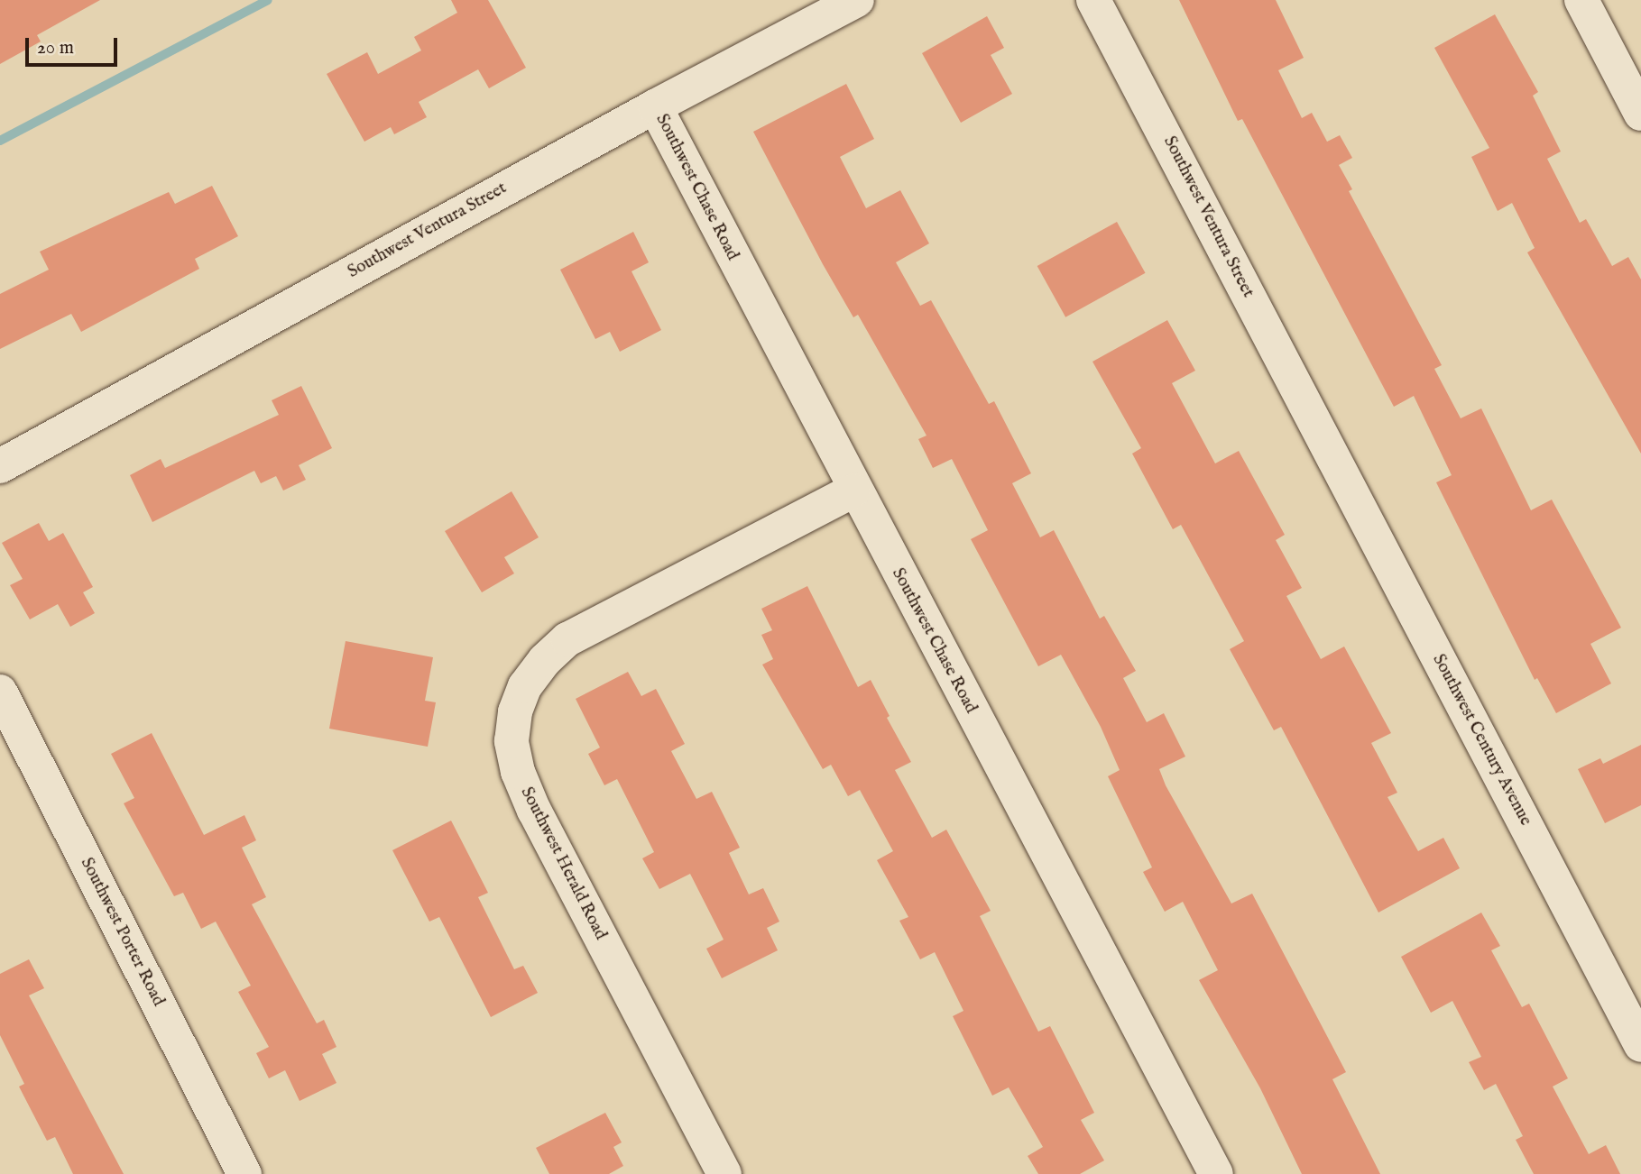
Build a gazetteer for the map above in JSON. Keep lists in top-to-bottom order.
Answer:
{
  "streets": {
    "street": [
      "Southwest Chase Road",
      "Southwest Ventura Street",
      "Southwest Century Avenue",
      "Southwest Herald Road",
      "Southwest Porter Road"
    ]
  },
  "crossings": [
    ["Southwest Chase Road", "Southwest Ventura Street"],
    ["Southwest Chase Road", "Southwest Herald Road"],
    ["Southwest Ventura Street", "Southwest Century Avenue"]
  ],
  "scale_bar": "20 m"
}
